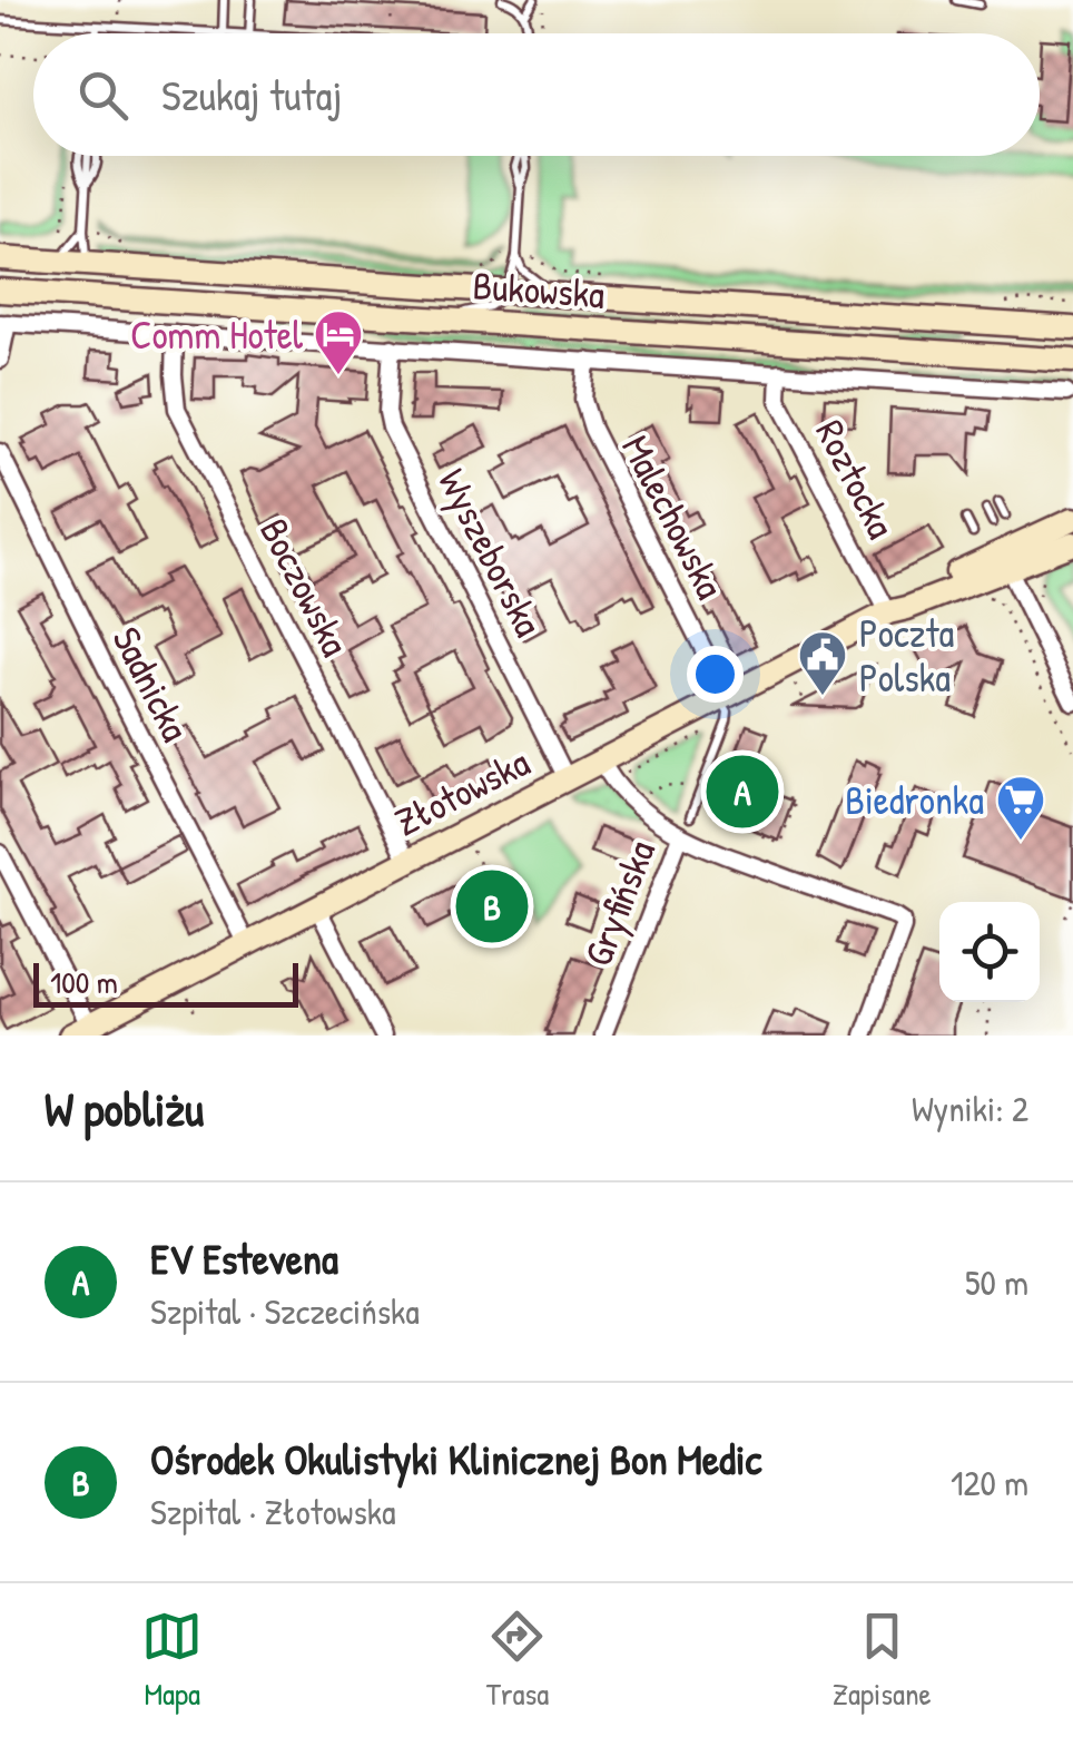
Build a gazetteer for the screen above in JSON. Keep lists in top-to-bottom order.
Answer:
{
  "streets": {
    "main road": ["Bukowska", "Złotowska"],
    "street": [
      "Roztocka",
      "Malechowska",
      "Wyszeborska",
      "Boczowska",
      "Sadnicka",
      "Gryfińska"
    ]
  },
  "crossings": [
    ["Bukowska", "Roztocka"],
    ["Bukowska", "Malechowska"],
    ["Bukowska", "Wyszeborska"],
    ["Bukowska", "Boczowska"],
    ["Roztocka", "Złotowska"],
    ["Malechowska", "Złotowska"],
    ["Malechowska", "Gryfińska"],
    ["Wyszeborska", "Złotowska"],
    ["Boczowska", "Złotowska"],
    ["Sadnicka", "Złotowska"],
    ["Złotowska", "Gryfińska"]
  ],
  "places": {
    "hotel": ["Comm Hotel"],
    "public building": ["Poczta Polska"],
    "supermarket": ["Biedronka"]
  },
  "scale_bar": "100 m",
  "page": {
    "search": "Szukaj tutaj",
    "pins": ["A", "B"],
    "scale": "100 m",
    "heading": ["W pobliżu", "Wyniki: 2"],
    "list": [
      {
        "mark": "A",
        "name": "EV Estevena",
        "note": "Szpital · Szczecińska",
        "value": "50 m"
      },
      {
        "mark": "B",
        "name": "Ośrodek Okulistyki Klinicznej Bon Medic",
        "note": "Szpital · Złotowska",
        "value": "120 m"
      }
    ],
    "nav": ["Mapa", "Trasa", "Zapisane"]
  }
}
